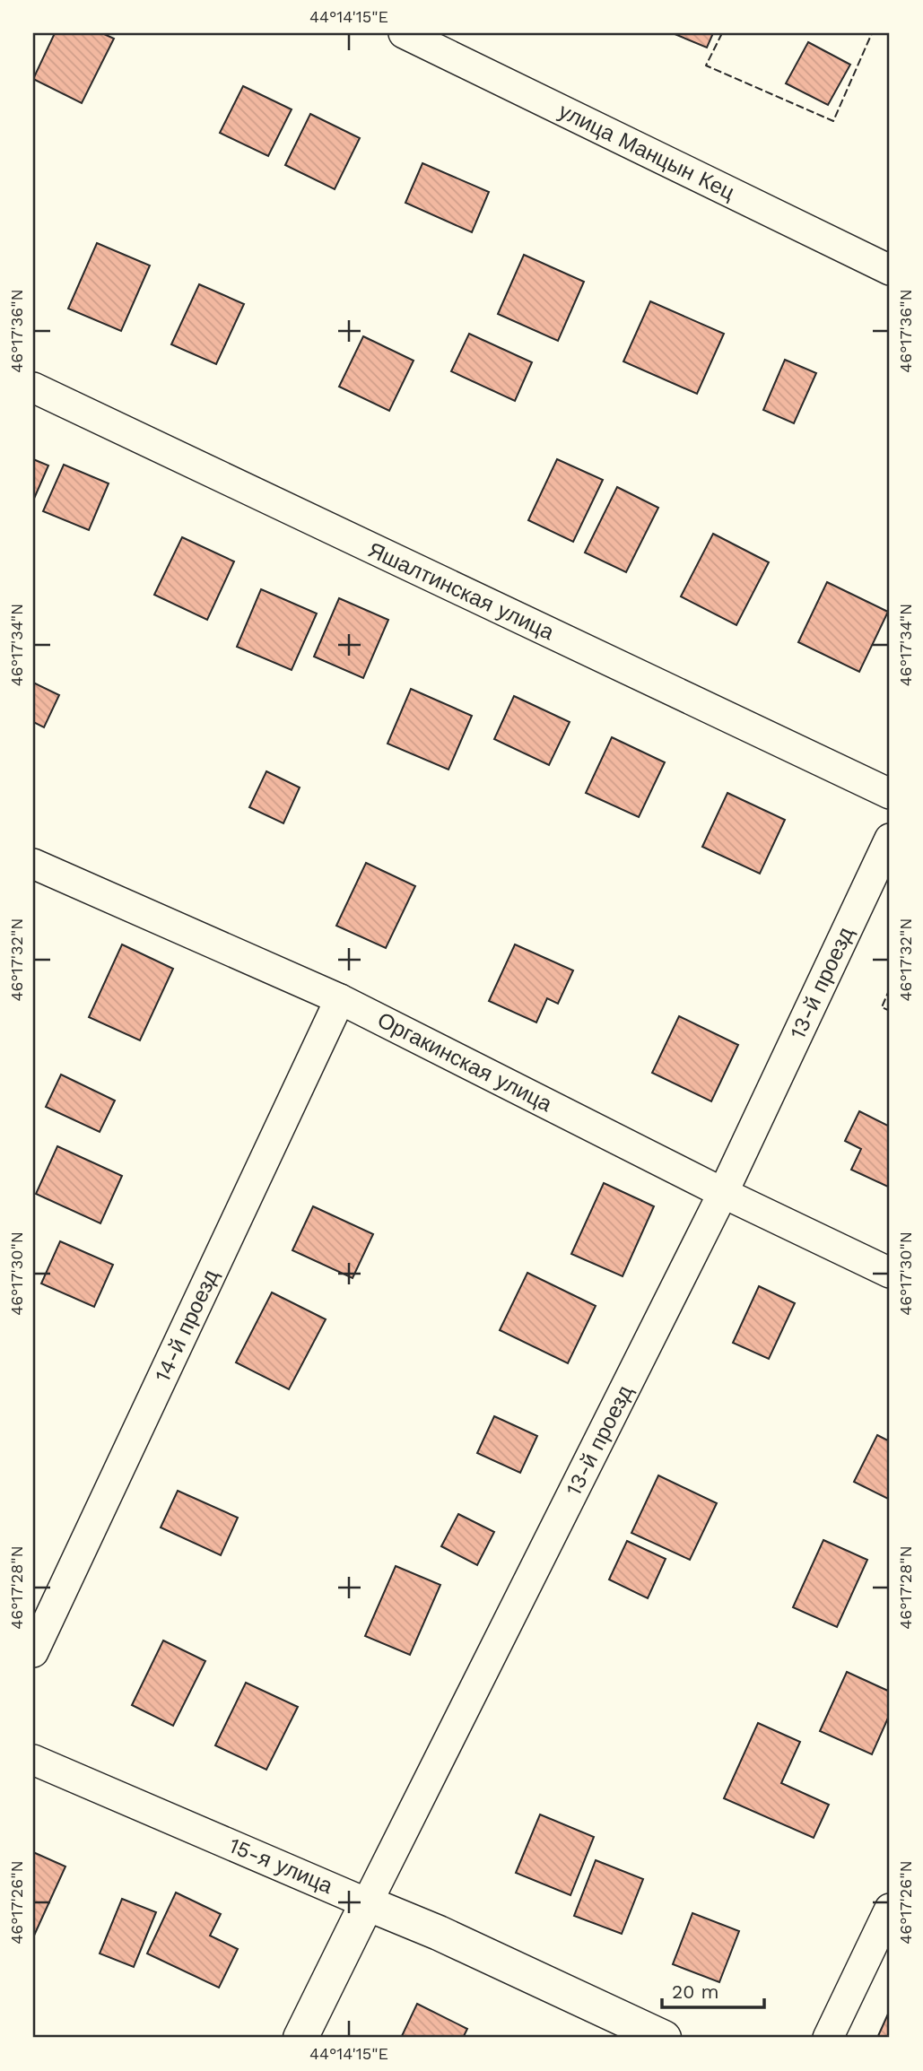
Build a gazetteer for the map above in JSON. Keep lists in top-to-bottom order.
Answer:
{
  "streets": {
    "street": [
      "улица Манцын Кец",
      "Яшалтинская улица",
      "13-й проезд",
      "Оргакинская улица",
      "14-й проезд",
      "15-я улица"
    ]
  },
  "crossings": [
    ["13-й проезд", "Оргакинская улица"],
    ["13-й проезд", "15-я улица"],
    ["Оргакинская улица", "14-й проезд"]
  ],
  "scale_bar": "20 m",
  "coordinates": [
    "44°14'15\"E",
    "46°17'36\"N",
    "46°17'34\"N",
    "46°17'32\"N",
    "46°17'30\"N",
    "46°17'28\"N",
    "46°17'26\"N"
  ]
}
